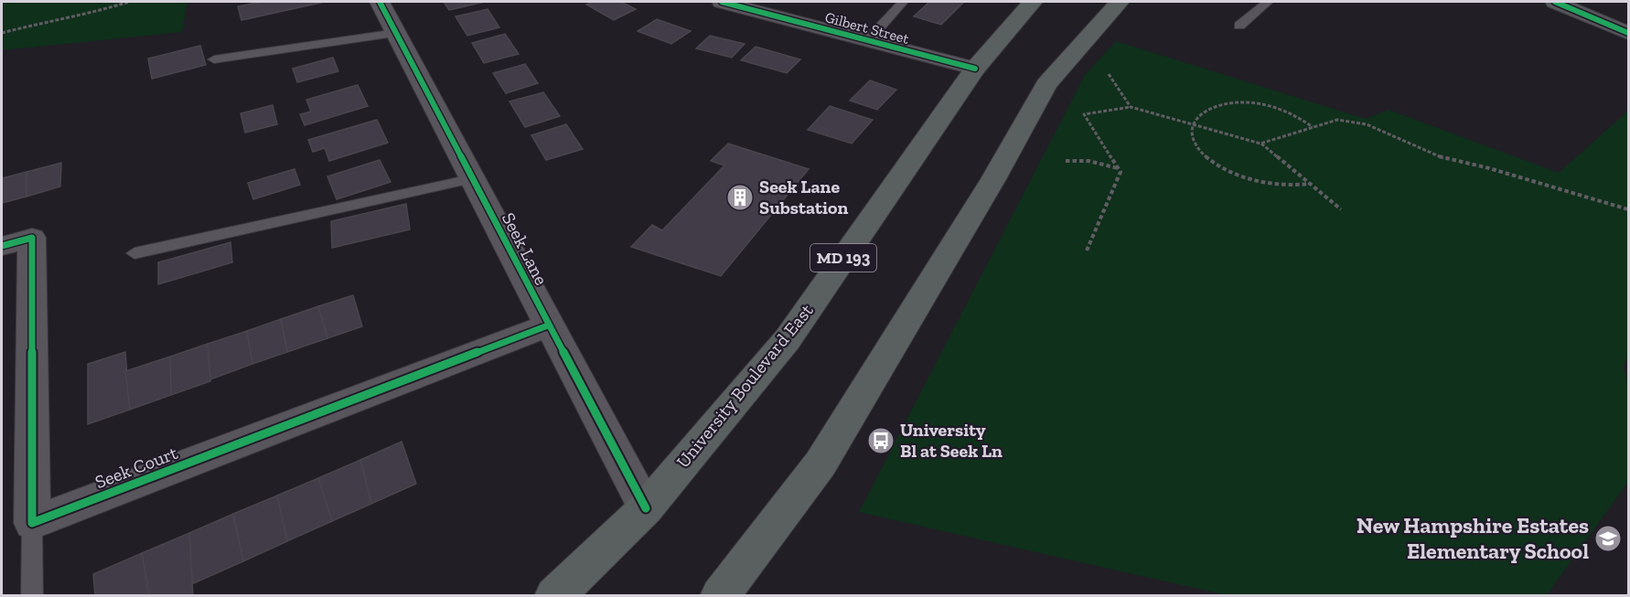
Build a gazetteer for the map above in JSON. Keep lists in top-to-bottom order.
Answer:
{
  "streets": {
    "main road": ["MD 193", "University Boulevard East"],
    "street": ["Gilbert Street", "Seek Lane", "Seek Court"]
  },
  "crossings": [
    ["Gilbert Street", "University Boulevard East"],
    ["Seek Lane", "University Boulevard East"],
    ["Seek Lane", "Seek Court"]
  ],
  "places": {
    "building": ["Seek Lane Substation"],
    "bus stop": ["University Bl at Seek Ln"],
    "school or university": ["New Hampshire Estates Elementary School"]
  }
}
